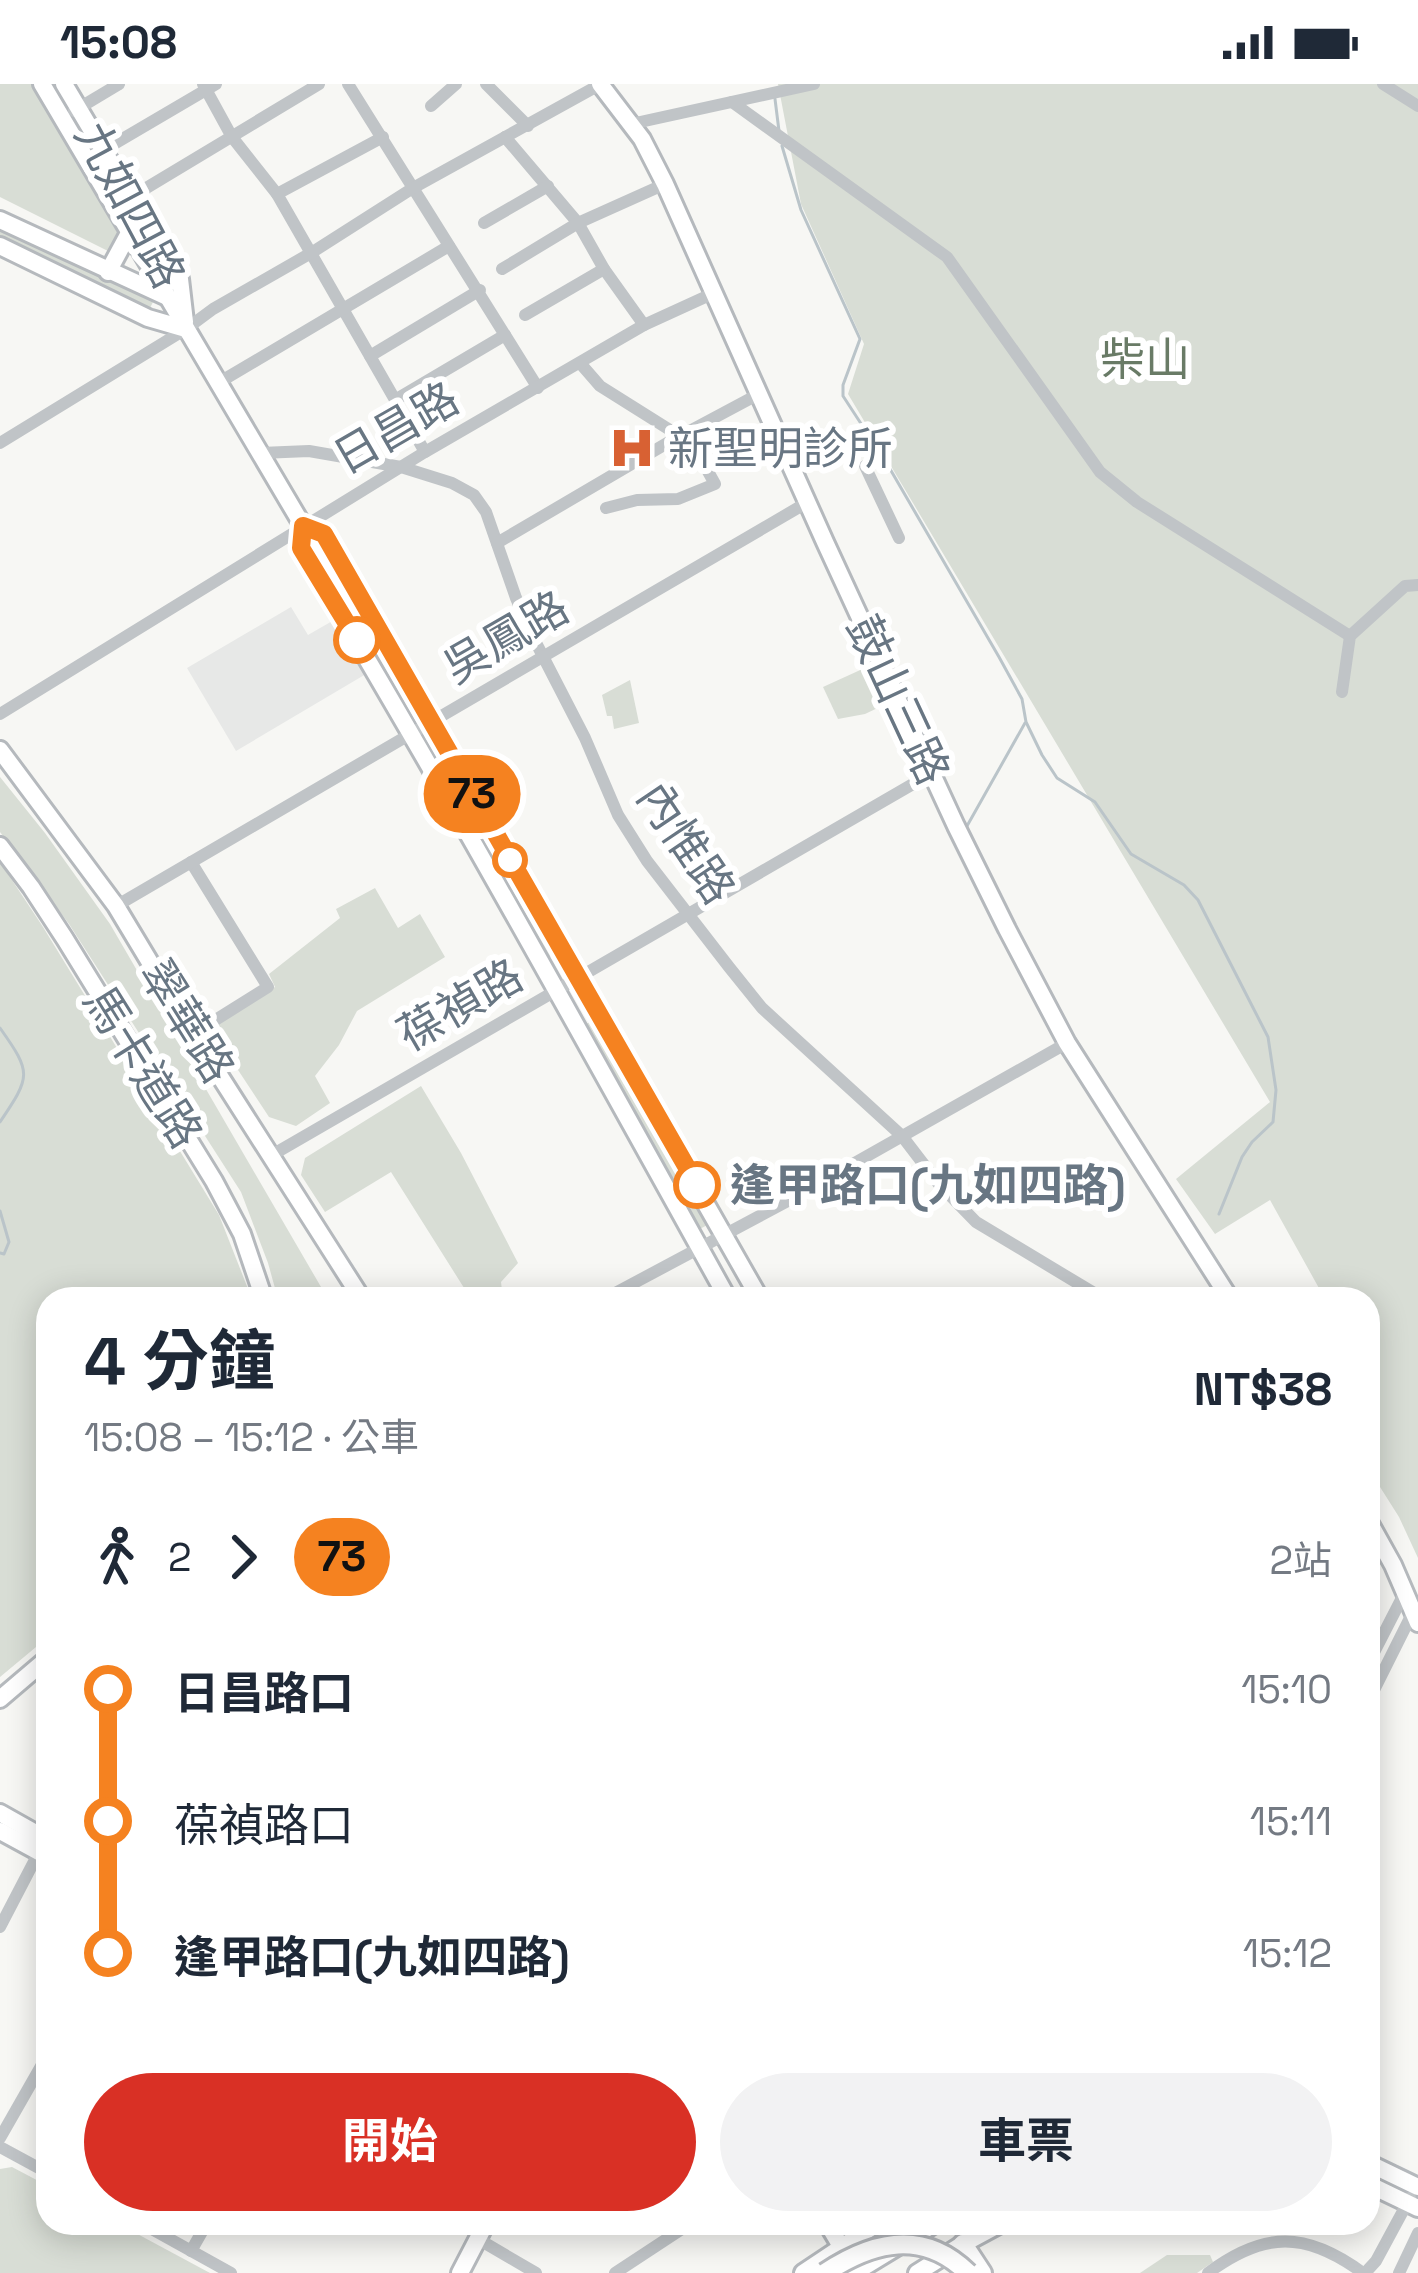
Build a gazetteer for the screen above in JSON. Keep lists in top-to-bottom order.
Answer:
{
  "streets": {
    "street": [
      "九如四路",
      "日昌路",
      "吳鳳路",
      "鼓山三路",
      "內惟路",
      "葆禎路",
      "翠華路",
      "馬卡道路"
    ]
  },
  "crossings": [
    ["九如四路", "日昌路"],
    ["九如四路", "吳鳳路"],
    ["九如四路", "內惟路"],
    ["九如四路", "葆禎路"],
    ["日昌路", "鼓山三路"],
    ["日昌路", "內惟路"],
    ["吳鳳路", "鼓山三路"],
    ["吳鳳路", "內惟路"],
    ["吳鳳路", "翠華路"],
    ["鼓山三路", "葆禎路"],
    ["內惟路", "葆禎路"],
    ["葆禎路", "翠華路"]
  ],
  "parks": ["柴山"],
  "places": {
    "hospital": ["新聖明診所"],
    "other": ["逢甲路口(九如四路)"]
  },
  "lines": ["bus line 73"],
  "page": {
    "status": "15:08",
    "on_map": "73",
    "heading": ["4 分鐘", "15:08 – 15:12 · 公車", "NT$38"],
    "legs": ["2", "73", "2站"],
    "list": [
      {
        "name": "日昌路口",
        "value": "15:10"
      },
      {
        "name": "葆禎路口",
        "value": "15:11"
      },
      {
        "name": "逢甲路口(九如四路)",
        "value": "15:12"
      }
    ],
    "buttons": ["開始", "車票"]
  }
}
